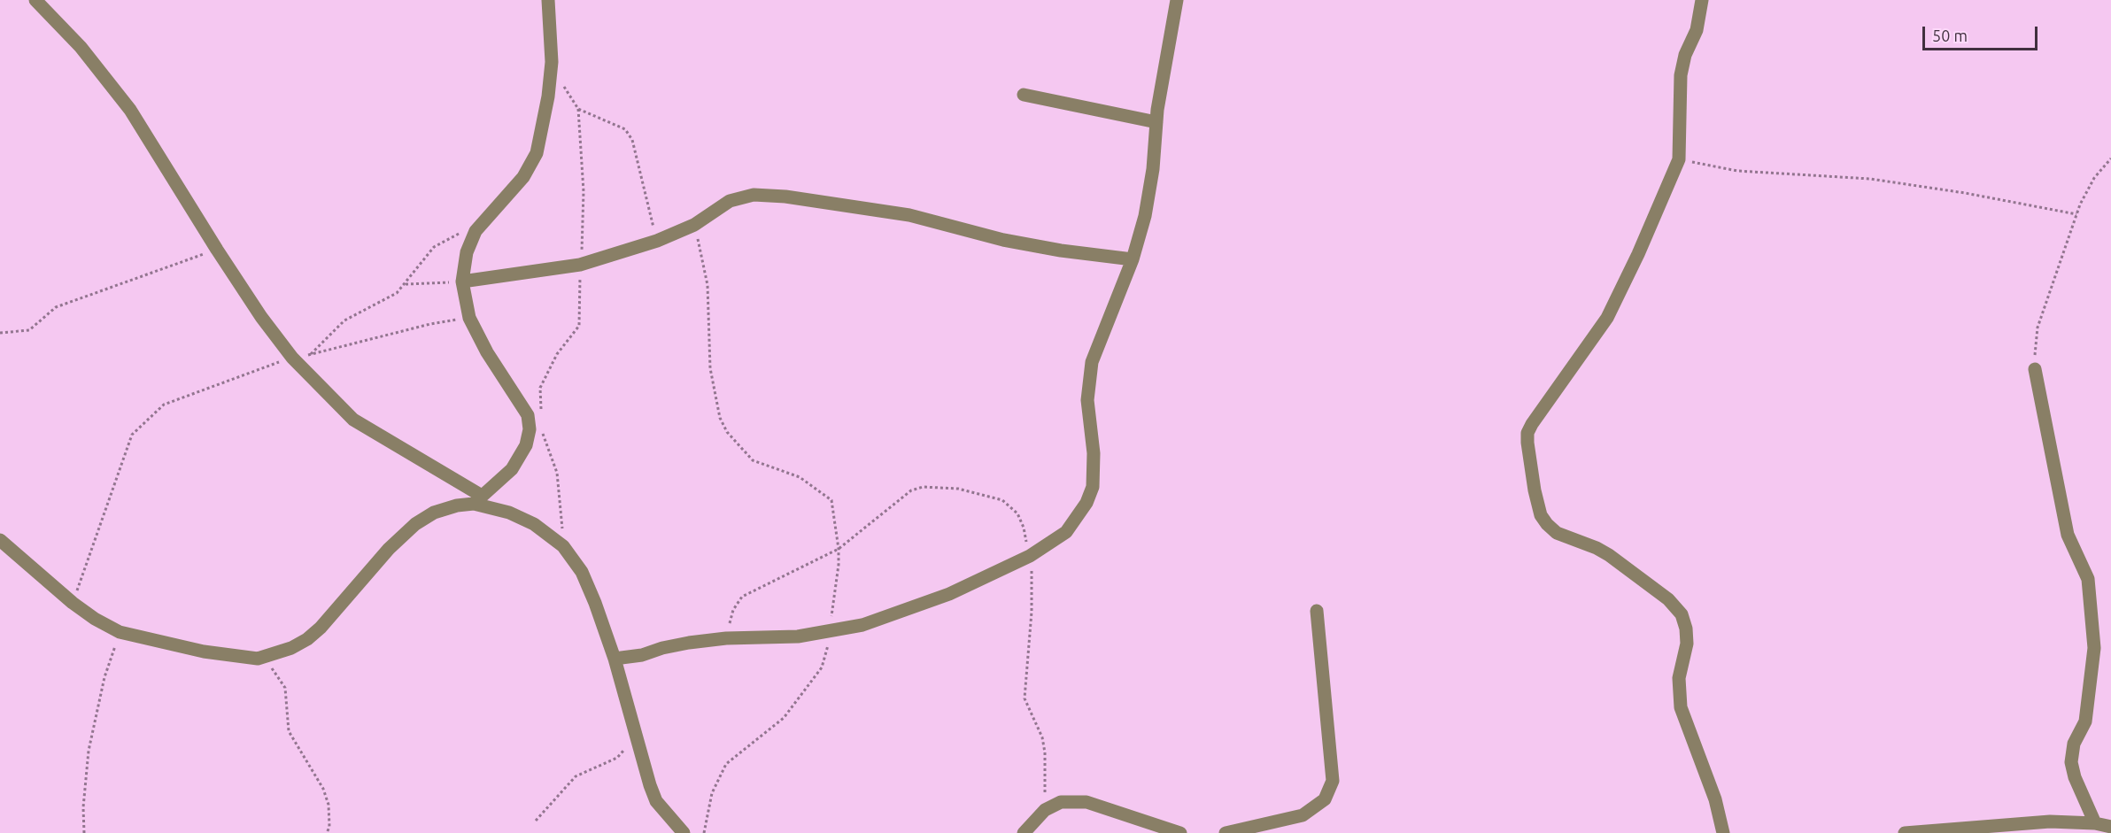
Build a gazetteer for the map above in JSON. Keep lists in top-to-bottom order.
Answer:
{
  "scale_bar": "50 m"
}
